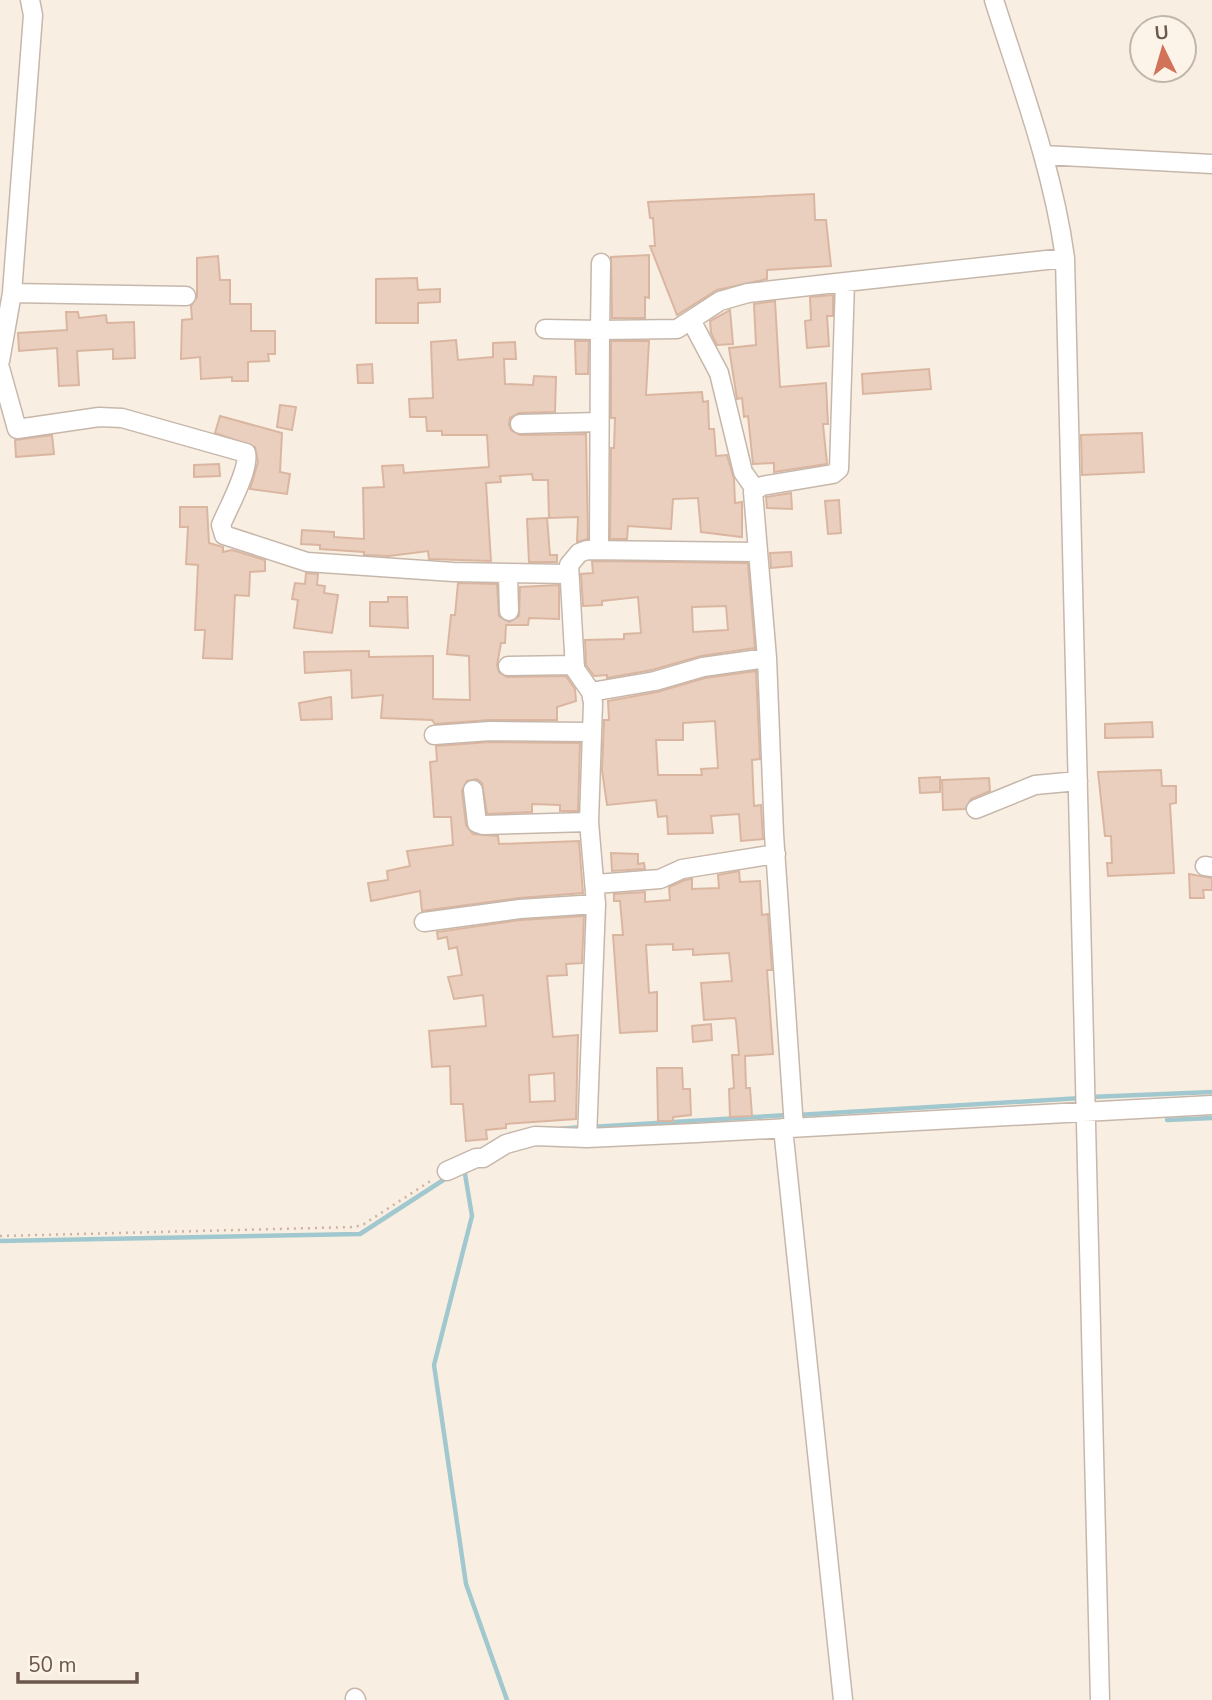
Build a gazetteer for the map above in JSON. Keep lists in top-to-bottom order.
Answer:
{
  "scale_bar": "50 m",
  "north": "top"
}
